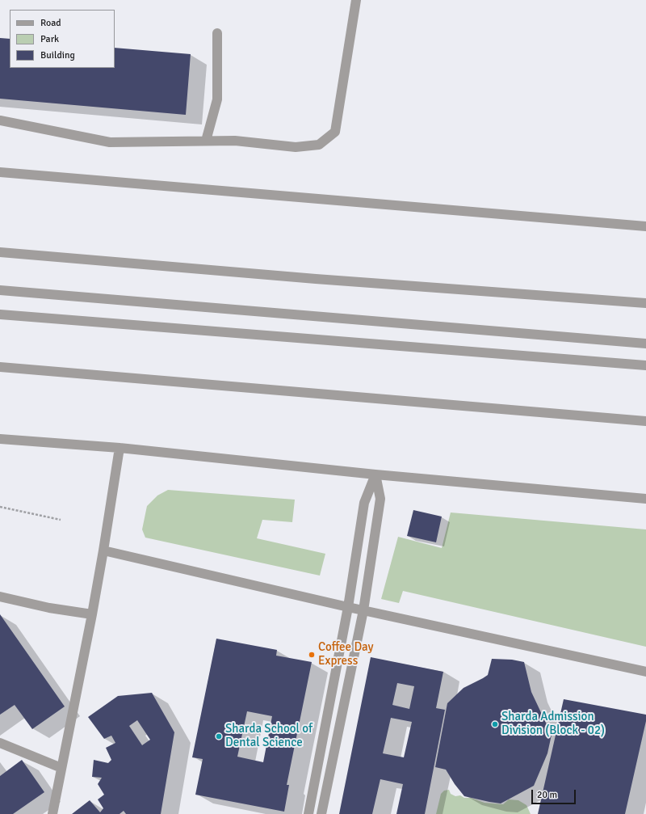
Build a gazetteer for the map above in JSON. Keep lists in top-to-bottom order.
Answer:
{
  "places": ["Coffee Day Express", "Sharda Admission Division (Block - 02)", "Sharda School of Dental Science"],
  "legend": ["Road", "Park", "Building"],
  "scale_bar": "20 m"
}
